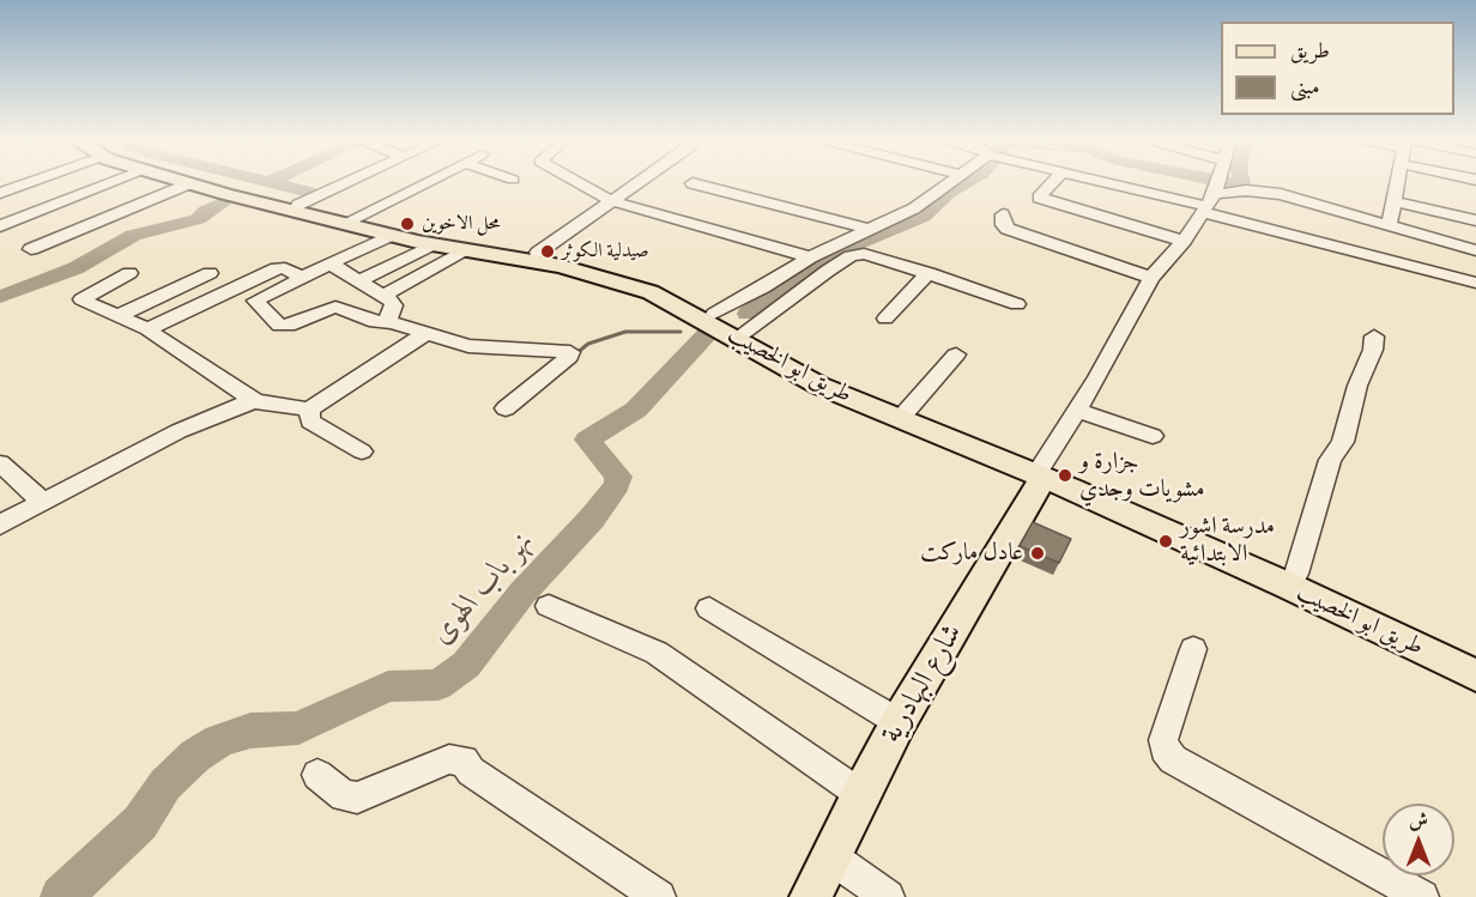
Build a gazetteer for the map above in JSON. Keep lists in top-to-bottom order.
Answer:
{
  "streets": {
    "main road": ["طريق ابو الخصيب", "شارع البهادرية"]
  },
  "crossings": [
    ["طريق ابو الخصيب", "شارع البهادرية"]
  ],
  "water": ["نهر باب الهوى"],
  "places": [
    "محل الاخوين",
    "صيدلية الكوثر",
    "جزارة و مشويات وجدي",
    "مدرسة اشور الابتدائية",
    "عادل ماركت"
  ],
  "legend": ["طريق", "مبنى"],
  "north": "top"
}
